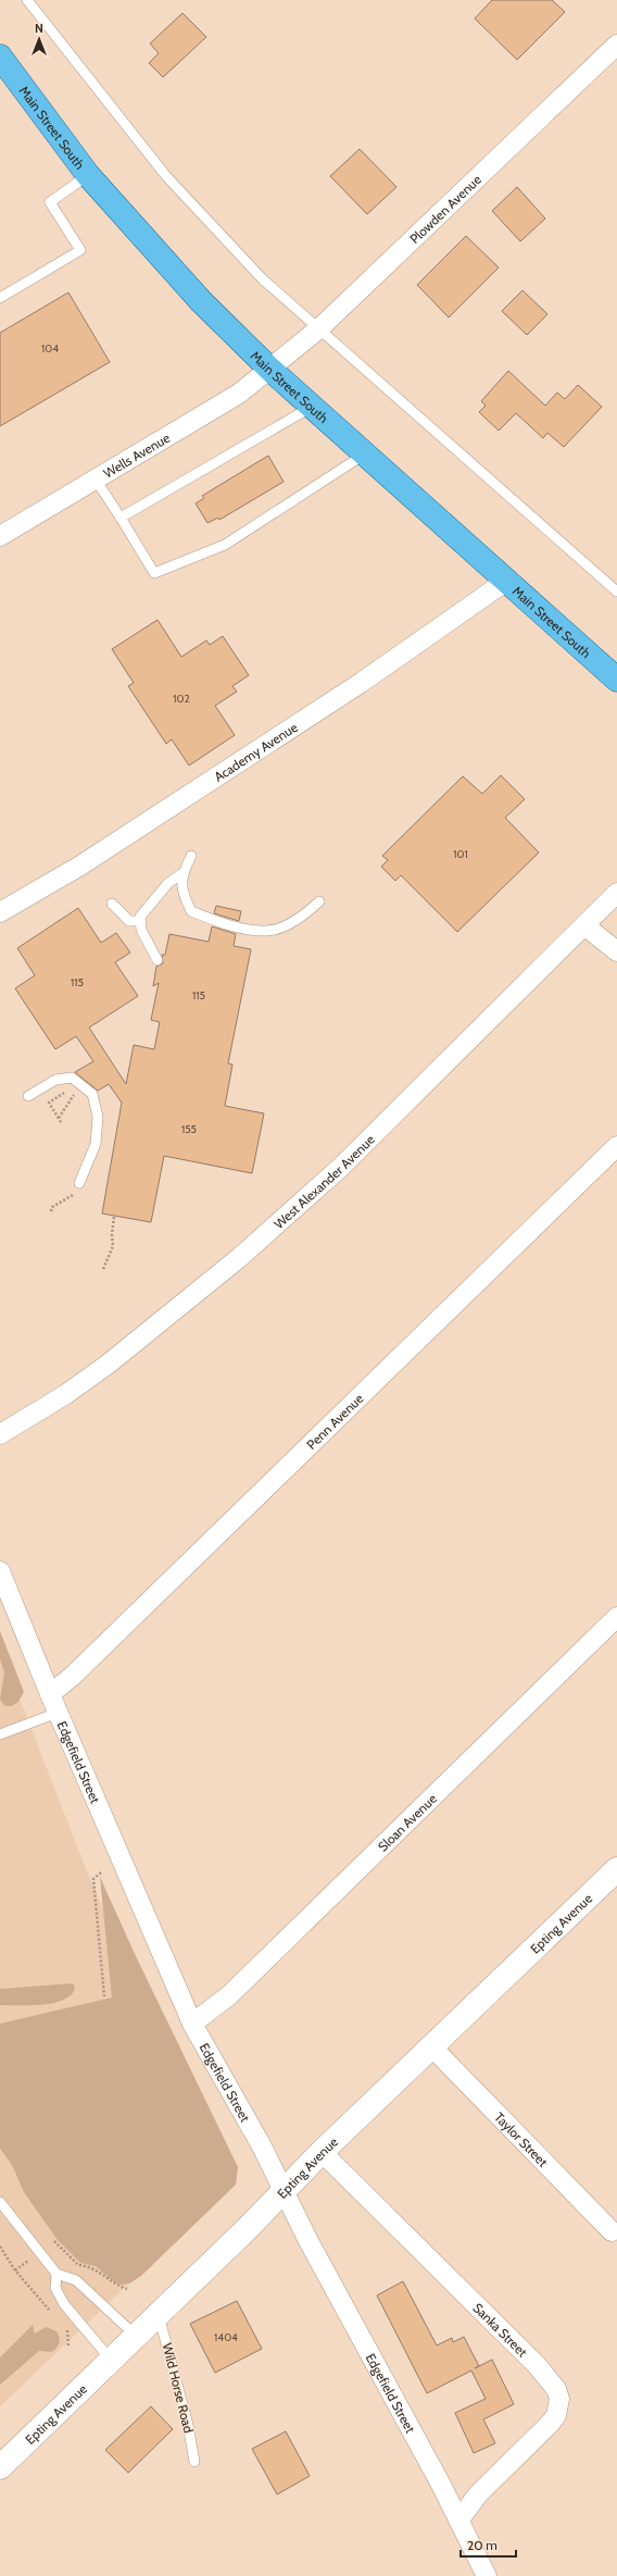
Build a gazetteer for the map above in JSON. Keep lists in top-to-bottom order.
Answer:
{
  "streets": {
    "main road": ["Main Street South"],
    "street": [
      "Plowden Avenue",
      "Wells Avenue",
      "Academy Avenue",
      "West Alexander Avenue",
      "Penn Avenue",
      "Edgefield Street",
      "Sloan Avenue",
      "Epting Avenue",
      "Taylor Street",
      "Sanka Street"
    ],
    "lane": ["Wild Horse Road"]
  },
  "crossings": [
    ["Main Street South", "Plowden Avenue"],
    ["Main Street South", "Wells Avenue"],
    ["Main Street South", "Academy Avenue"],
    ["Plowden Avenue", "Wells Avenue"],
    ["Penn Avenue", "Edgefield Street"],
    ["Edgefield Street", "Sloan Avenue"],
    ["Edgefield Street", "Epting Avenue"],
    ["Edgefield Street", "Sanka Street"],
    ["Epting Avenue", "Taylor Street"],
    ["Epting Avenue", "Sanka Street"],
    ["Epting Avenue", "Wild Horse Road"]
  ],
  "house_numbers": [
    "104",
    "102",
    "101",
    "115",
    "115",
    "155",
    "1404"
  ],
  "scale_bar": "20 m",
  "north": "top"
}
